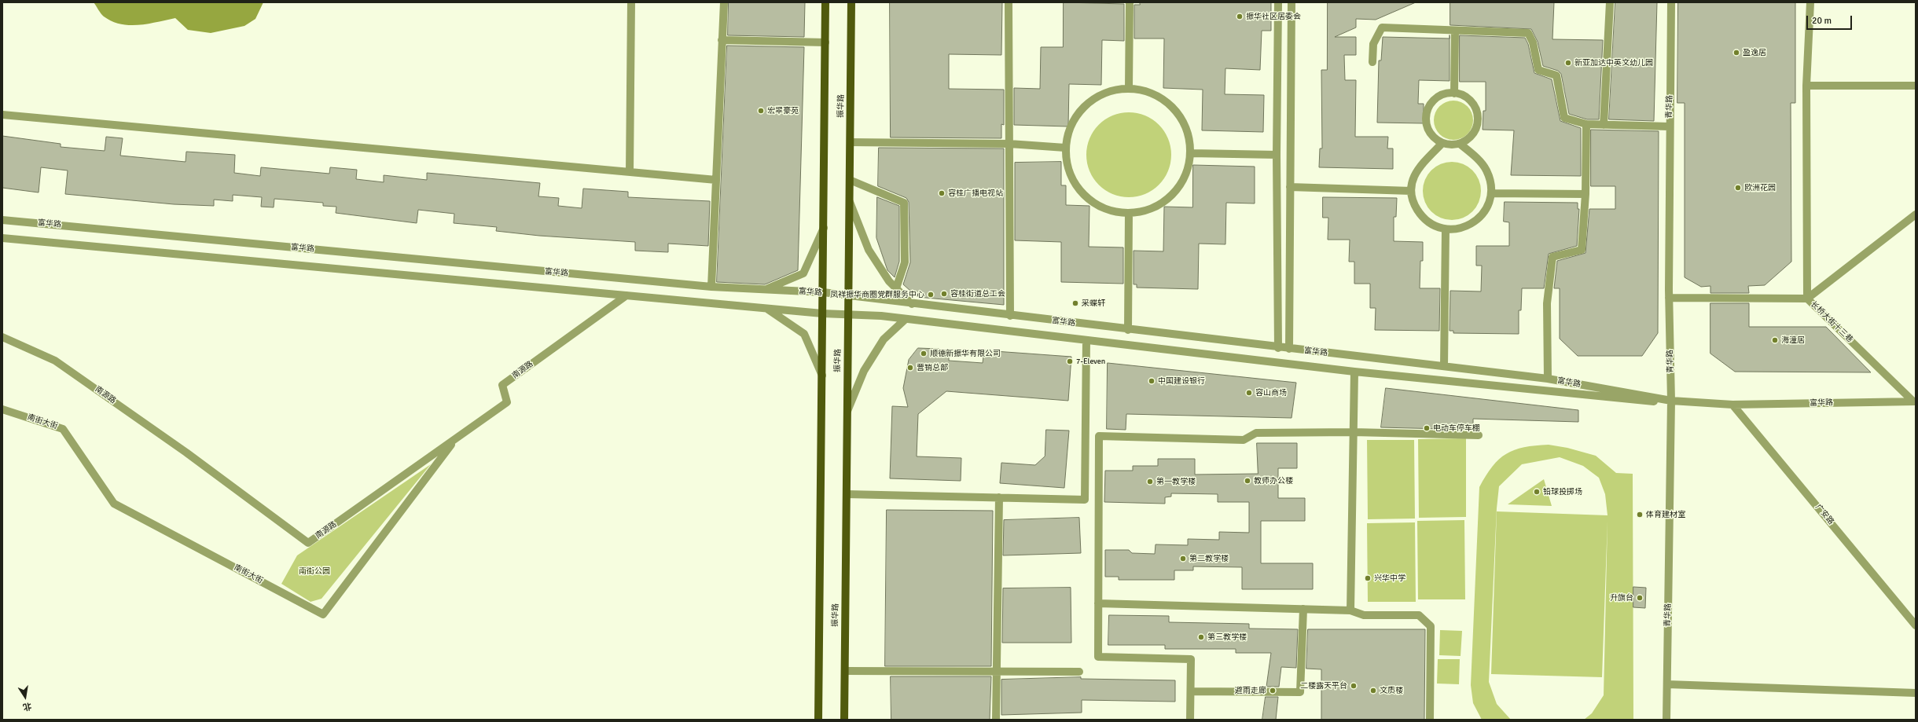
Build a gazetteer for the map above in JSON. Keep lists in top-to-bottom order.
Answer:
{
  "streets": {
    "main road": ["振华路"],
    "street": [
      "青华路",
      "富华路",
      "长桥大街十三巷",
      "南源路",
      "南街大街",
      "广安路"
    ]
  },
  "crossings": [
    ["振华路", "富华路"],
    ["青华路", "富华路"],
    ["富华路", "长桥大街十三巷"],
    ["富华路", "南源路"],
    ["富华路", "广安路"],
    ["南源路", "南街大街"]
  ],
  "parks": ["南街公园"],
  "places": [
    "振华社区居委会",
    "盈逸居",
    "新亚加达中英文幼儿园",
    "宏翠豪苑",
    "欧洲花园",
    "容桂广播电视站",
    "容桂街道总工会",
    "凤祥振华商圈党群服务中心",
    "采蝶轩",
    "海潼居",
    "顺德新振华有限公司",
    "7-Eleven",
    "营销总部",
    "中国建设银行",
    "容山商场",
    "电动车停车棚",
    "教师办公楼",
    "第一教学楼",
    "铅球投掷场",
    "体育建材室",
    "第二教学楼",
    "兴华中学",
    "升旗台",
    "第三教学楼",
    "二楼露天平台",
    "避雨走廊",
    "文质楼"
  ],
  "scale_bar": "20 m",
  "north": "bottom"
}
